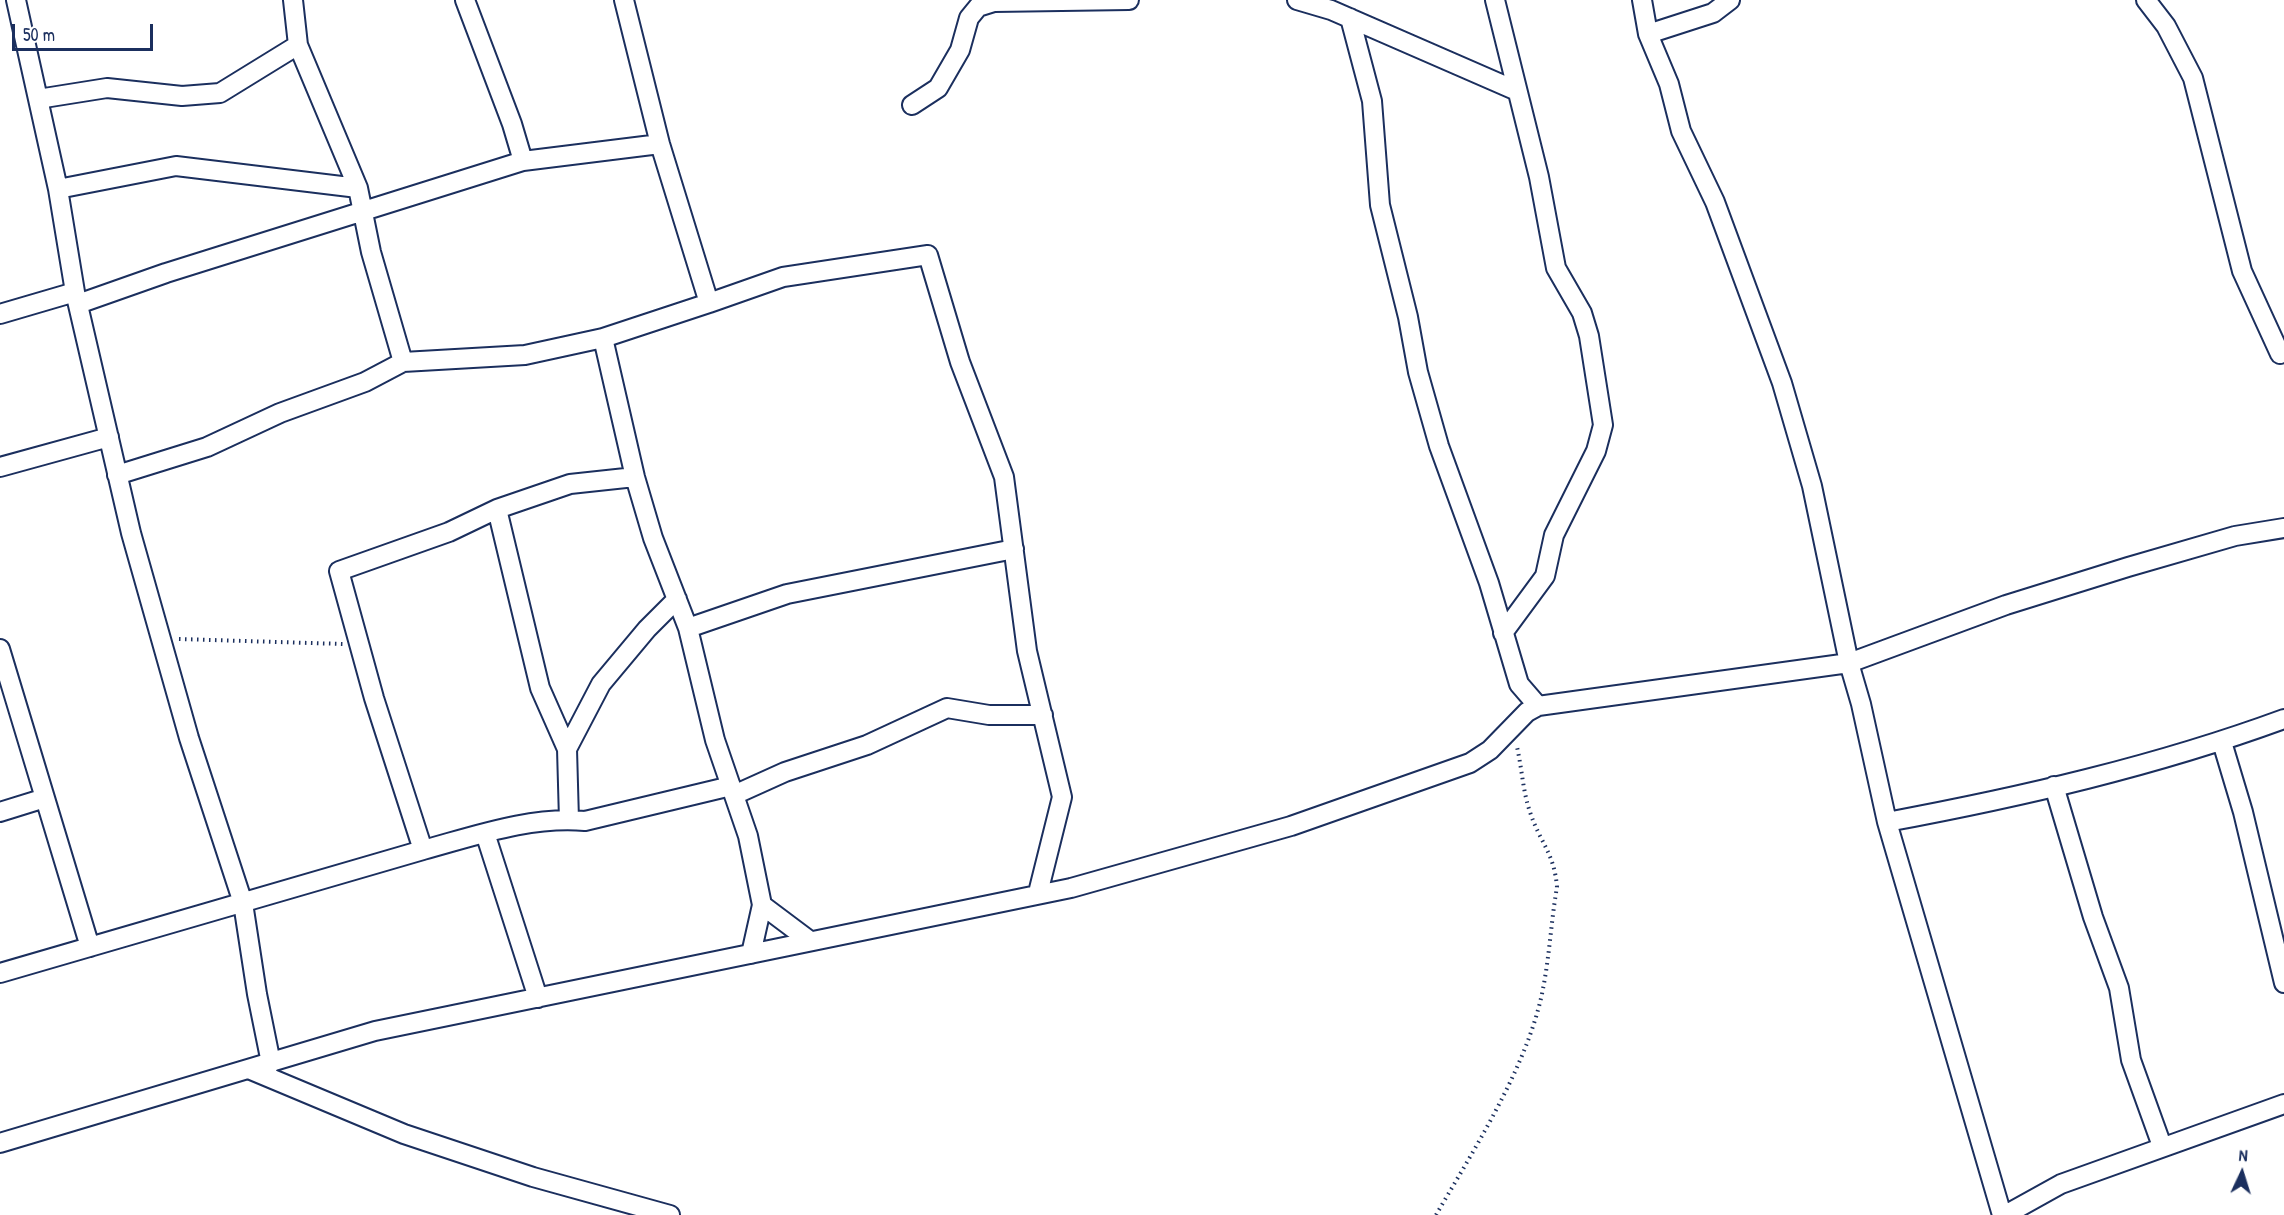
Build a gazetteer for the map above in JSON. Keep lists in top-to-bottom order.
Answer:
{
  "scale_bar": "50 m",
  "north": "top"
}
